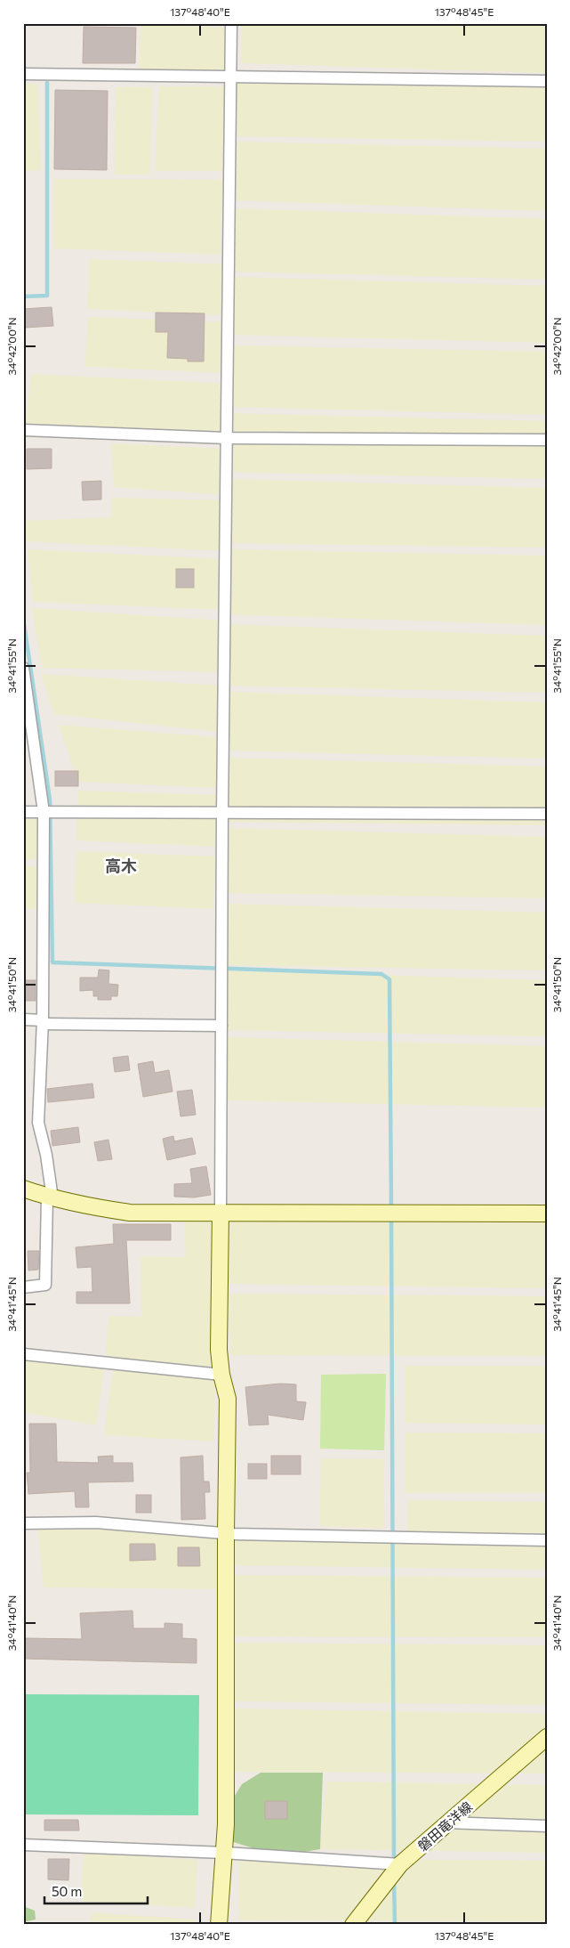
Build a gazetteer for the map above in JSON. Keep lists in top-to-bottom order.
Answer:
{
  "streets": {
    "street": ["磐田竜洋線"]
  },
  "districts": ["高木"],
  "scale_bar": "50 m",
  "coordinates": [
    "137°48'40\"E",
    "137°48'45\"E",
    "34°42'00\"N",
    "34°41'55\"N",
    "34°41'50\"N",
    "34°41'45\"N",
    "34°41'40\"N"
  ]
}
